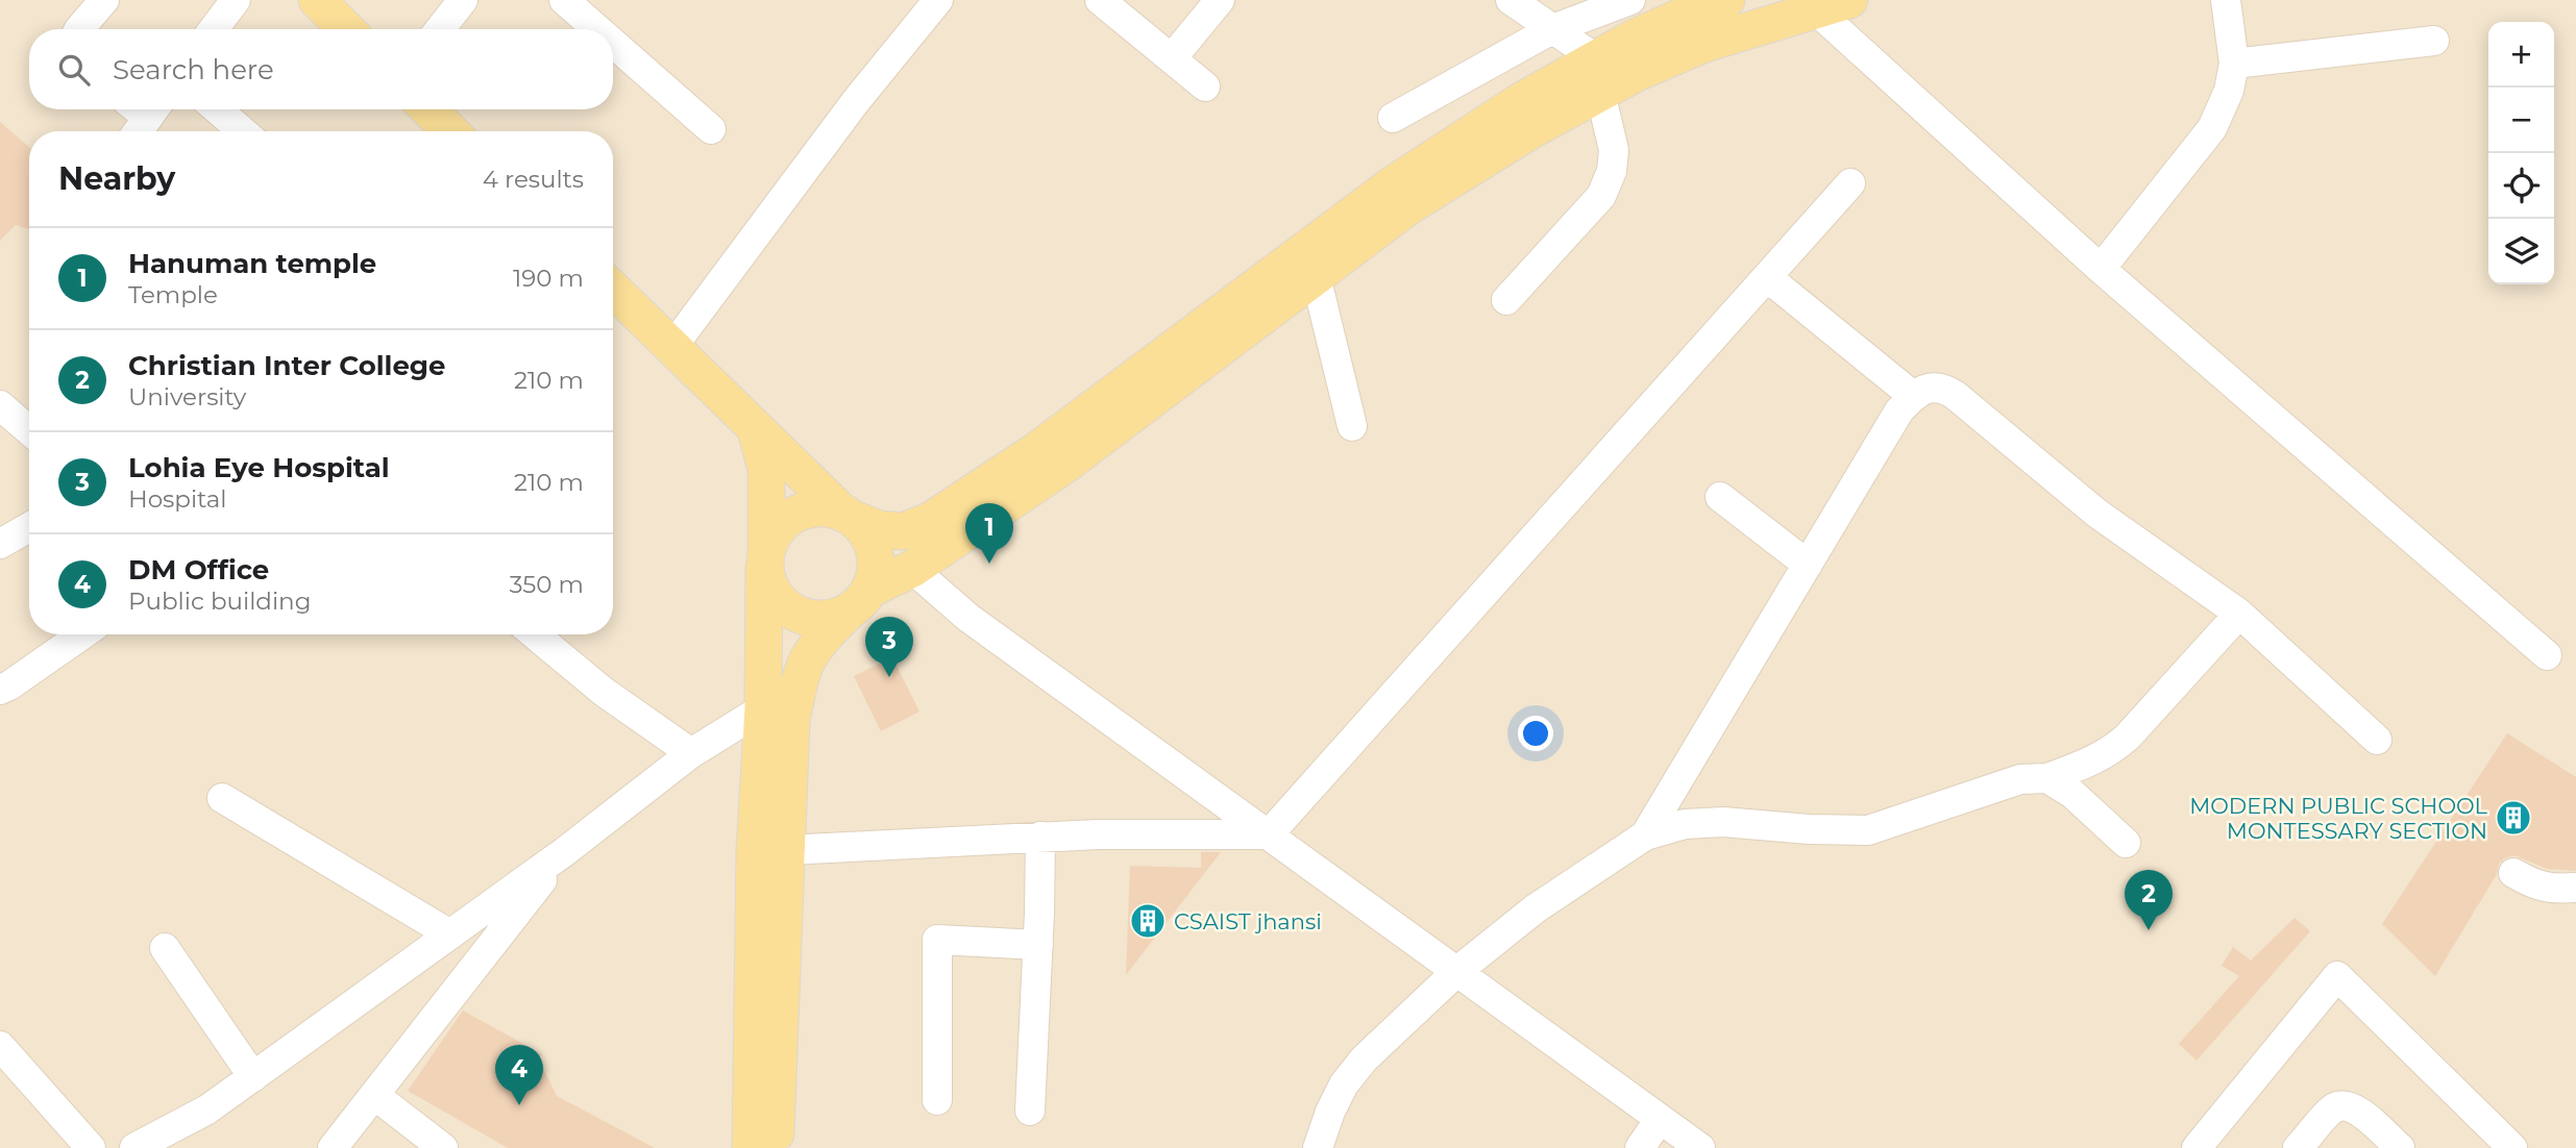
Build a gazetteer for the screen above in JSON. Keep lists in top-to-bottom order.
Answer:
{
  "places": {
    "building": ["MODERN PUBLIC SCHOOL MONTESSARY SECTION", "CSAIST jhansi"]
  },
  "page": {
    "map_buttons": ["+", "−"],
    "search": "Search here",
    "heading": ["Nearby", "4 results"],
    "list": [
      {
        "mark": "1",
        "name": "Hanuman temple",
        "note": "Temple",
        "value": "190 m"
      },
      {
        "mark": "2",
        "name": "Christian Inter College",
        "note": "University",
        "value": "210 m"
      },
      {
        "mark": "3",
        "name": "Lohia Eye Hospital",
        "note": "Hospital",
        "value": "210 m"
      },
      {
        "mark": "4",
        "name": "DM Office",
        "note": "Public building",
        "value": "350 m"
      }
    ],
    "pins": [
      "1",
      "3",
      "2",
      "4"
    ]
  }
}
